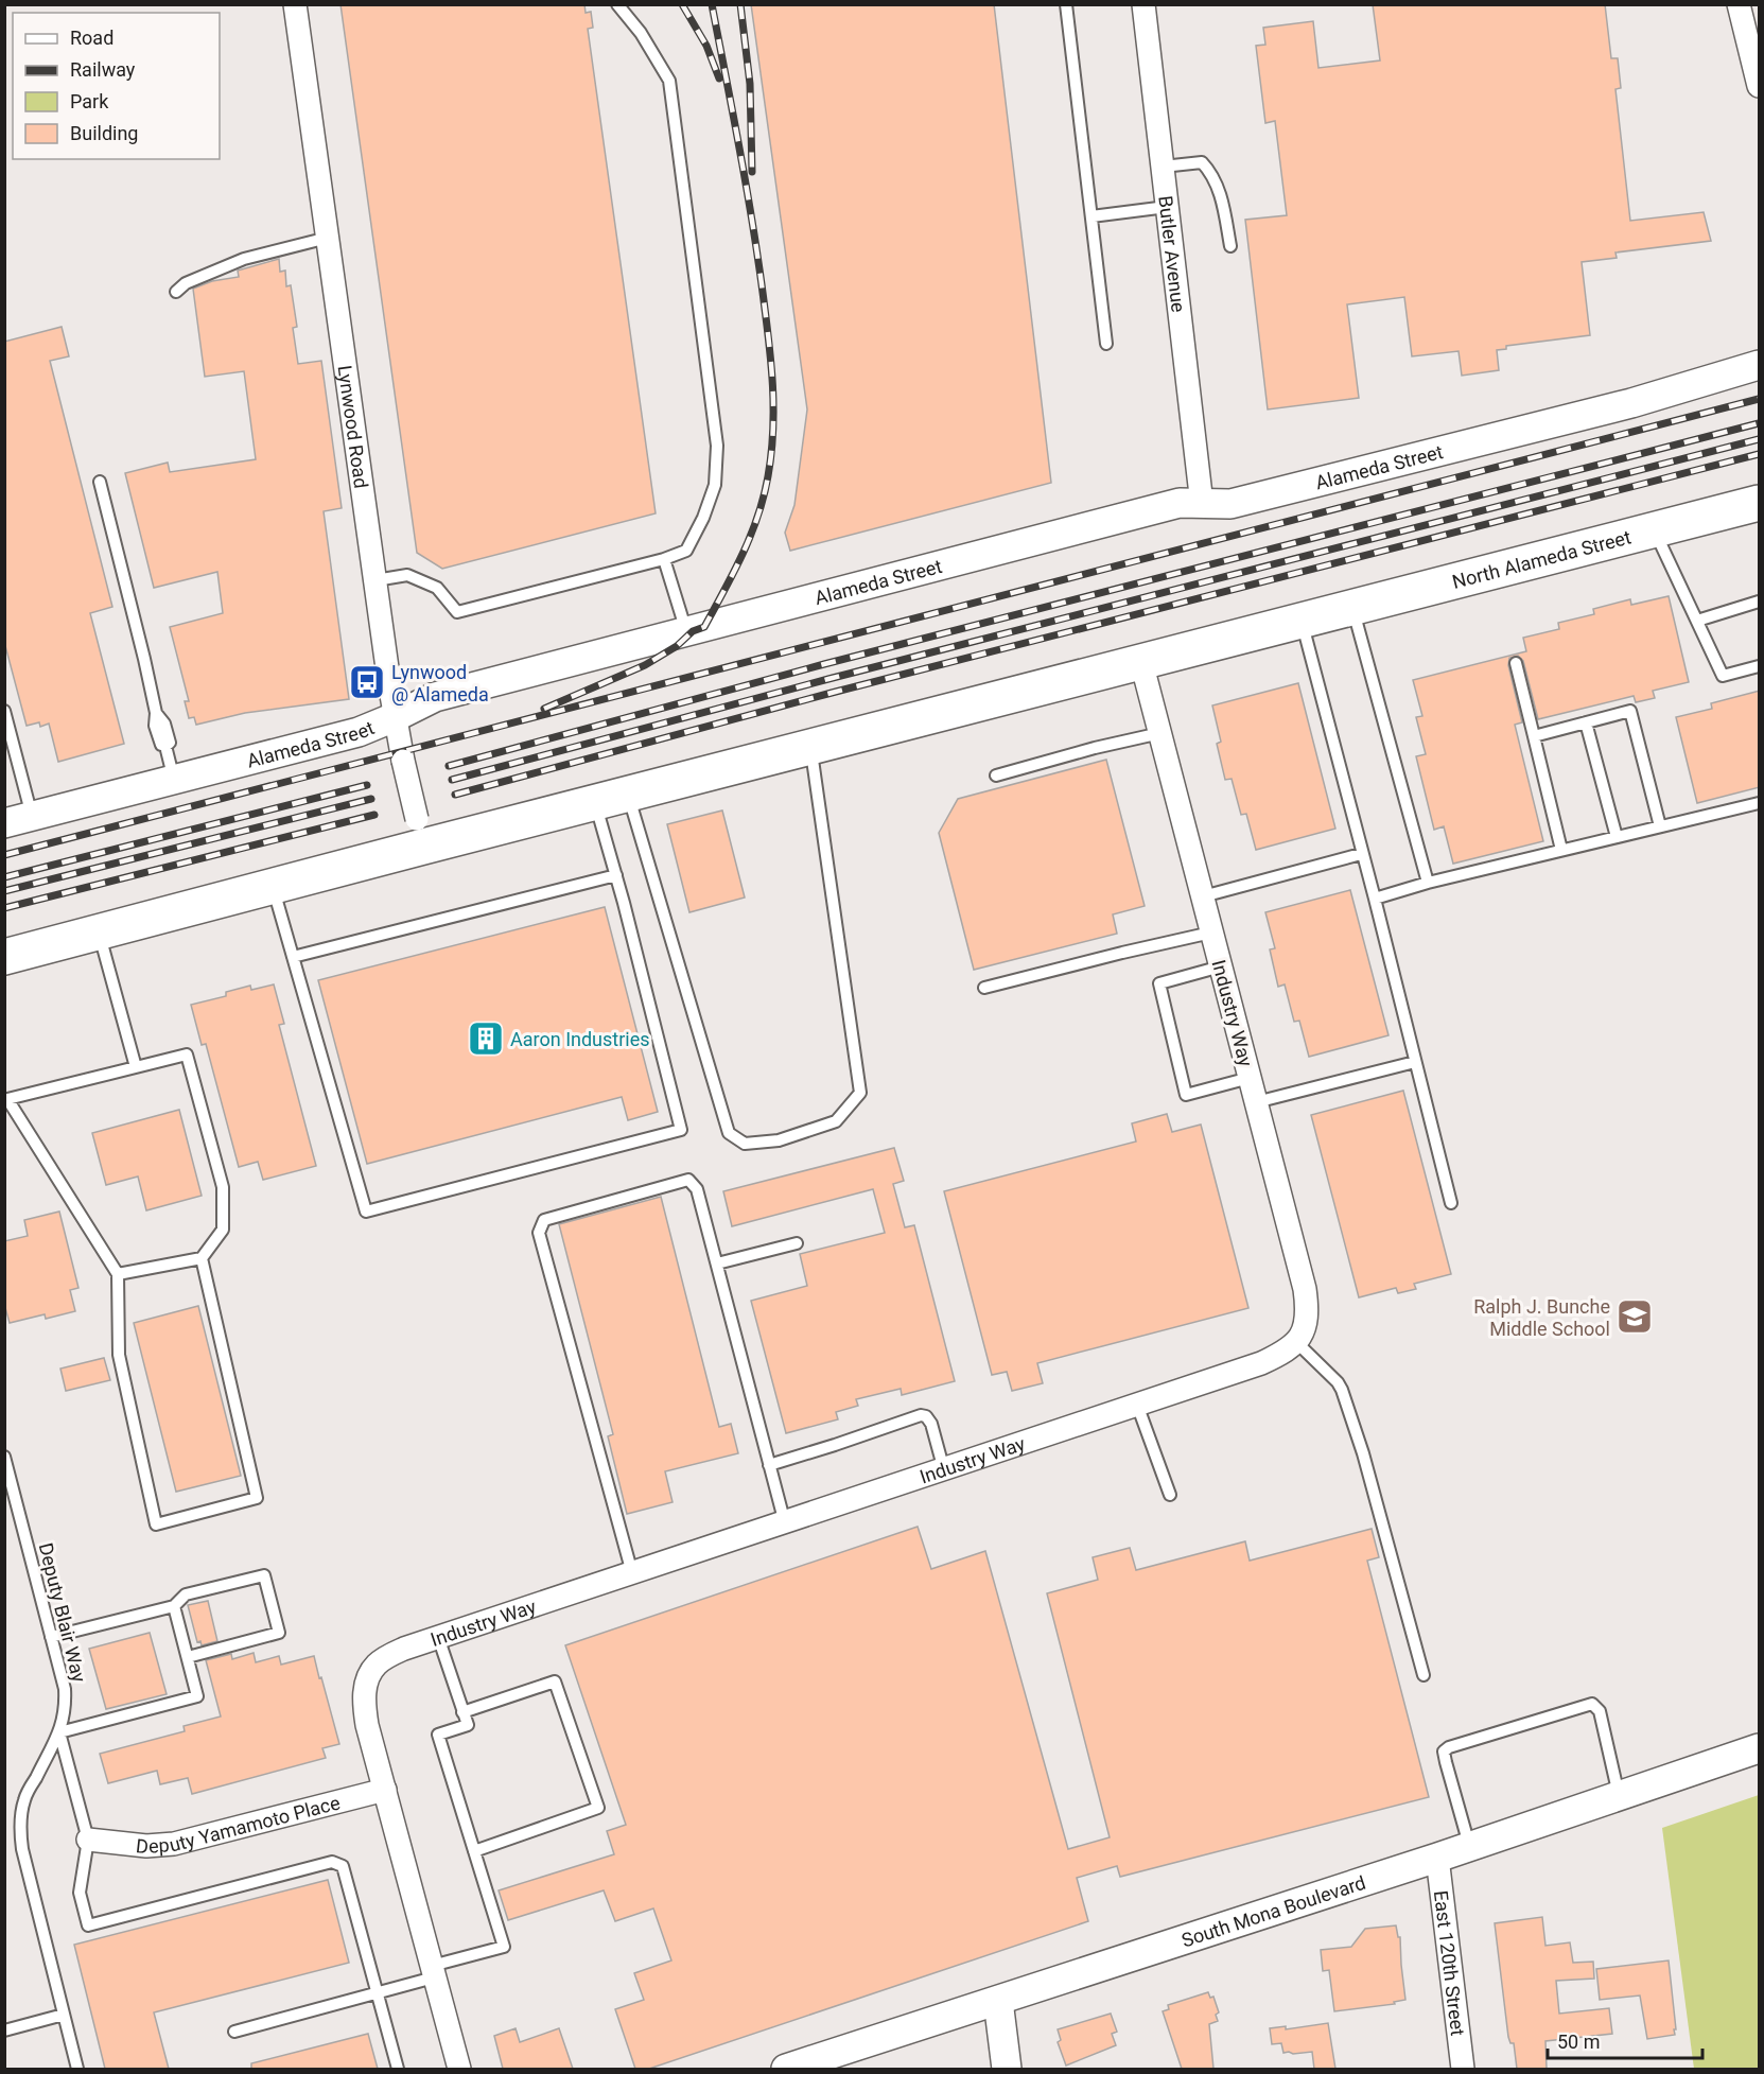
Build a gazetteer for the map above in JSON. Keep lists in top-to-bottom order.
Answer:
{
  "streets": {
    "main road": ["North Alameda Street"],
    "street": [
      "Butler Avenue",
      "Lynwood Road",
      "Alameda Street",
      "Industry Way",
      "Deputy Yamamoto Place",
      "South Mona Boulevard",
      "East 120th Street"
    ],
    "lane": ["Deputy Blair Way"]
  },
  "crossings": [
    ["Butler Avenue", "Alameda Street"],
    ["Lynwood Road", "Alameda Street"],
    ["Industry Way", "Deputy Yamamoto Place"],
    ["South Mona Boulevard", "East 120th Street"]
  ],
  "places": {
    "bus stop": ["Lynwood @ Alameda"],
    "building": ["Aaron Industries"],
    "school or university": ["Ralph J. Bunche Middle School"]
  },
  "legend": [
    "Road",
    "Railway",
    "Park",
    "Building"
  ],
  "scale_bar": "50 m"
}
